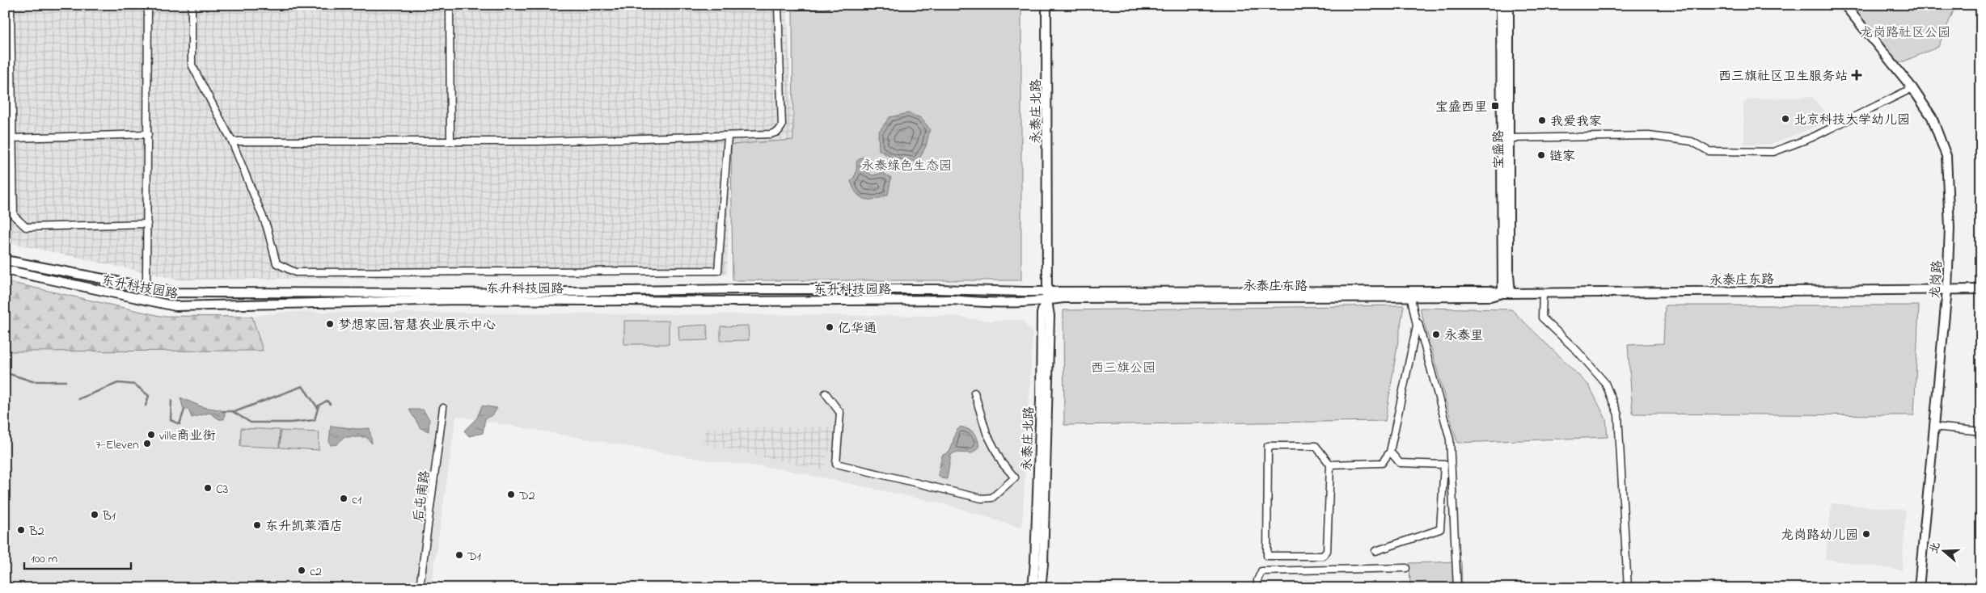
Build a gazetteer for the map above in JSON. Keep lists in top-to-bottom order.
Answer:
{
  "streets": {
    "street": [
      "永泰庄北路",
      "宝盛路",
      "永泰庄东路",
      "龙岗路",
      "东升科技园路",
      "后屯南路"
    ]
  },
  "crossings": [
    ["永泰庄北路", "永泰庄东路"],
    ["永泰庄北路", "东升科技园路"],
    ["宝盛路", "永泰庄东路"],
    ["永泰庄东路", "龙岗路"],
    ["永泰庄东路", "东升科技园路"]
  ],
  "parks": ["龙岗路社区公园", "永泰绿色生态园", "西三旗公园"],
  "places": {
    "health": ["西三旗社区卫生服务站"],
    "transit": ["宝盛西里"],
    "other": [
      "北京科技大学幼儿园",
      "我爱我家",
      "链家",
      "梦想家园.智慧农业展示中心",
      "亿华通",
      "永泰里",
      "ville商业街",
      "7-Eleven",
      "C3",
      "D2",
      "c1",
      "B1",
      "东升凯莱酒店",
      "B2",
      "龙岗路幼儿园",
      "D1",
      "c2"
    ]
  },
  "scale_bar": "100 m",
  "north": "left"
}
